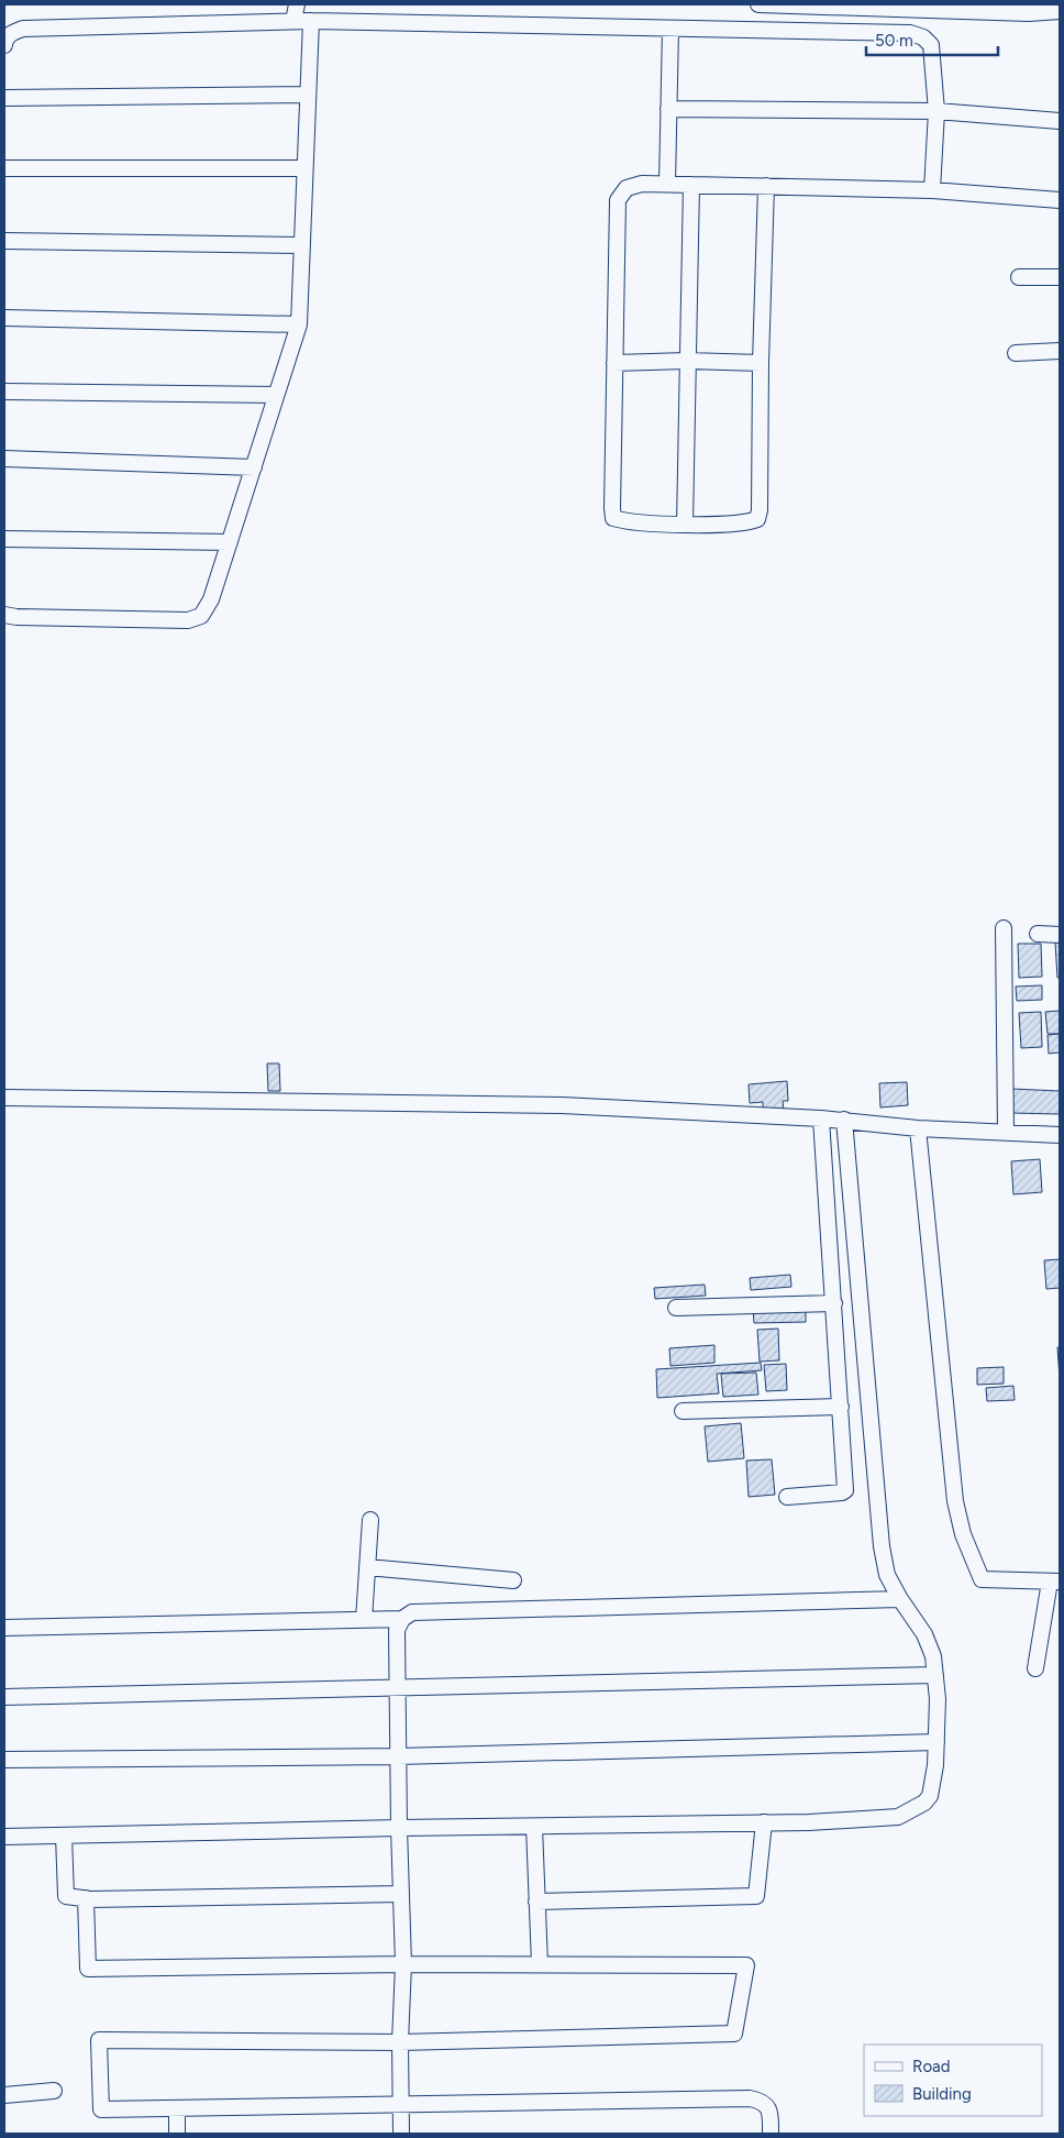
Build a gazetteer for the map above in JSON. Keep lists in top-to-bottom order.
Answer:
{
  "legend": ["Road", "Building"],
  "scale_bar": "50 m"
}
